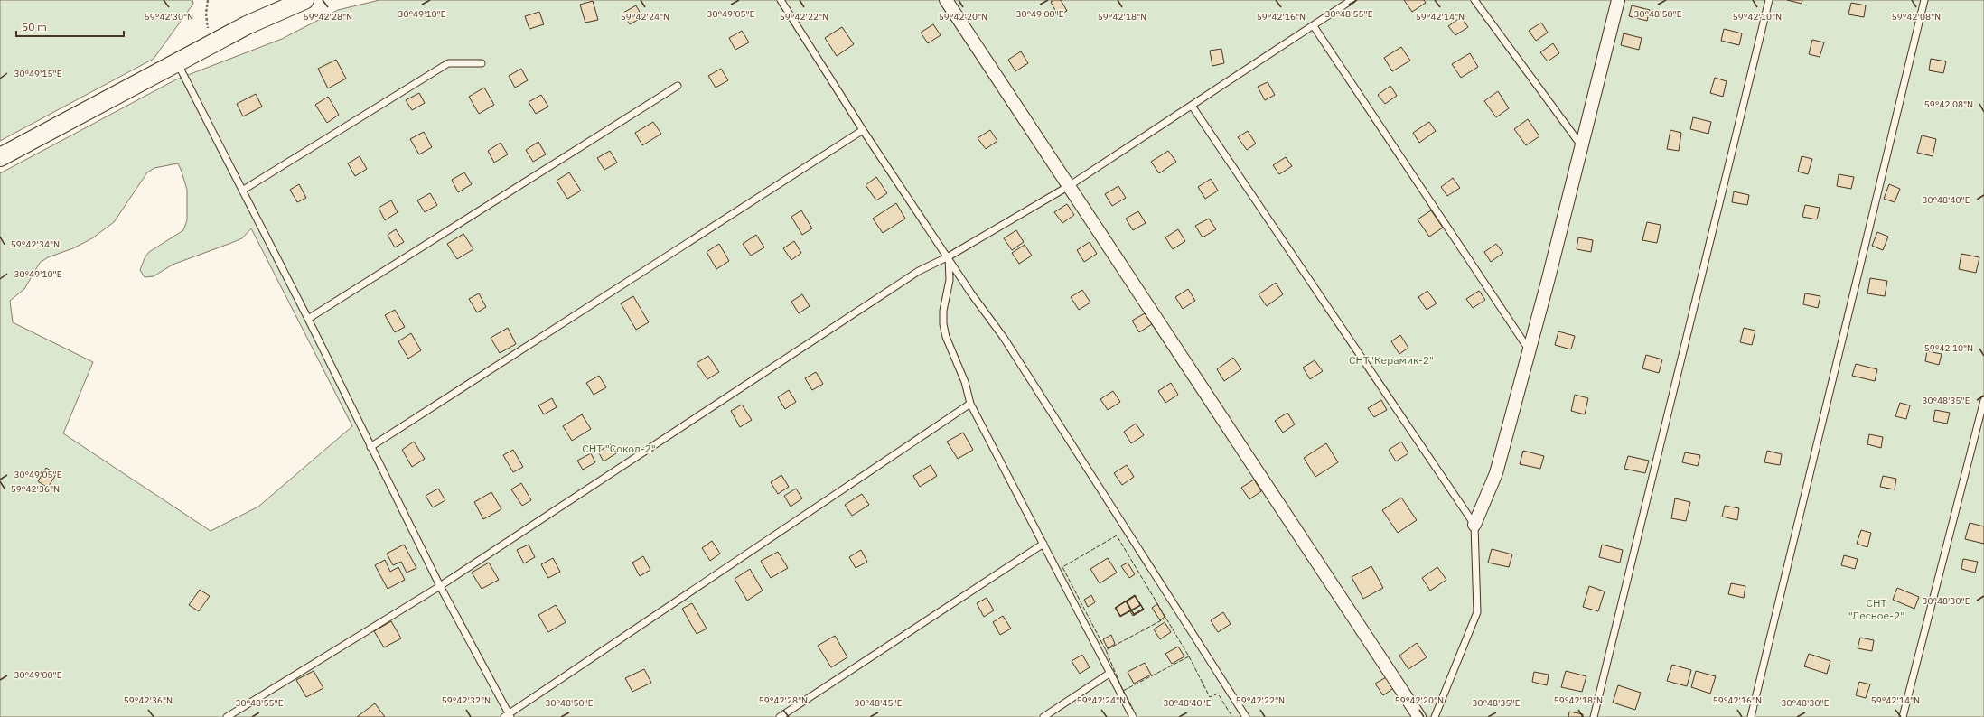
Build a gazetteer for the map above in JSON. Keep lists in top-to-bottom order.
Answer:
{
  "parks": ["СНТ\"Керамик-2\"", "СНТ \"Сокол-2\"", "СНТ \"Лесное-2\""],
  "scale_bar": "50 m",
  "coordinates": [
    "30°49'10\"E",
    "30°49'05\"E",
    "30°49'00\"E",
    "30°48'55\"E",
    "30°48'50\"E",
    "59°42'10\"N",
    "59°42'30\"N",
    "59°42'28\"N",
    "59°42'24\"N",
    "59°42'22\"N",
    "59°42'20\"N",
    "59°42'16\"N",
    "59°42'14\"N",
    "59°42'08\"N",
    "59°42'18\"N",
    "30°49'15\"E",
    "30°48'40\"E",
    "59°42'34\"N",
    "30°48'35\"E",
    "59°42'36\"N",
    "30°48'30\"E",
    "59°42'32\"N",
    "30°48'45\"E"
  ]
}
